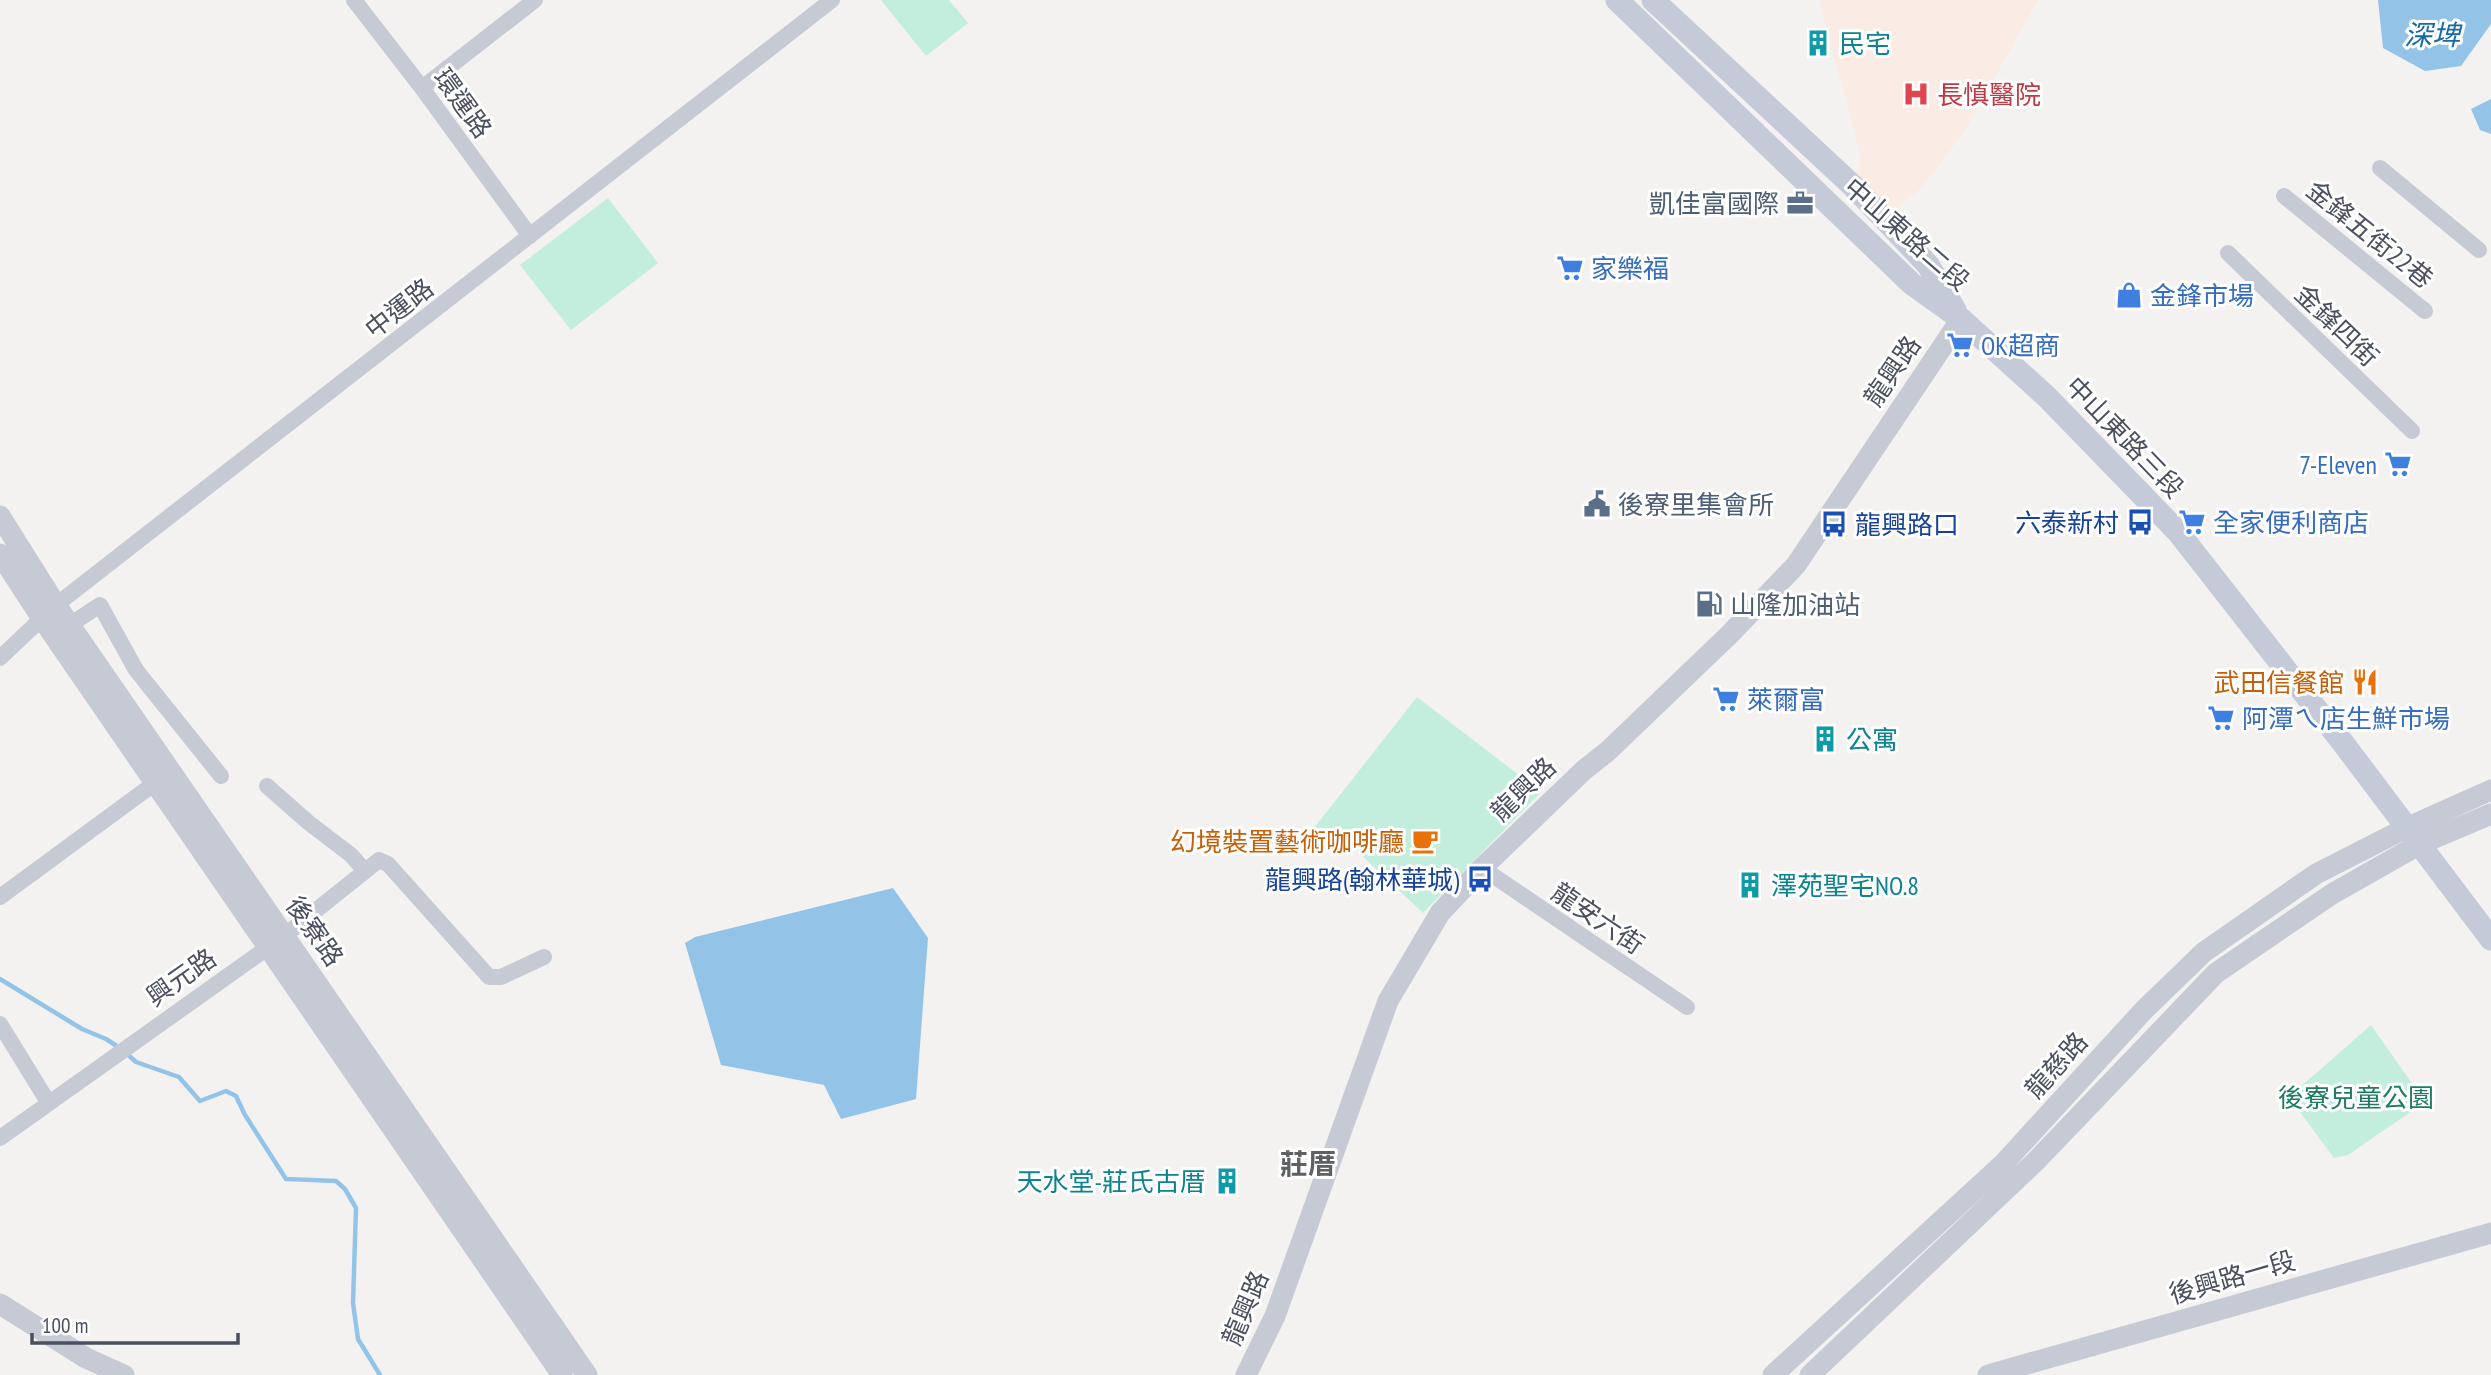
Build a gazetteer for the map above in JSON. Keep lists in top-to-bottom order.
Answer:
{
  "streets": {
    "main road": ["中山東路二段", "中山東路三段"],
    "street": [
      "環運路",
      "金鋒五街22巷",
      "中運路",
      "金鋒四街",
      "龍興路",
      "龍安六街",
      "後寮路",
      "興元路",
      "龍慈路",
      "後興路一段"
    ]
  },
  "crossings": [
    ["環運路", "中運路"],
    ["中山東路二段", "龍興路"],
    ["中山東路二段", "中山東路三段"],
    ["中運路", "後寮路"],
    ["龍興路", "中山東路三段"],
    ["龍興路", "龍安六街"],
    ["中山東路三段", "龍慈路"],
    ["後寮路", "興元路"]
  ],
  "districts": ["莊厝"],
  "water": ["深埤"],
  "parks": ["後寮兒童公園"],
  "places": {
    "building": [
      "民宅",
      "公寓",
      "澤苑聖宅NO.8",
      "天水堂-莊氏古厝"
    ],
    "hospital": ["長慎醫院"],
    "office": ["凱佳富國際"],
    "supermarket": [
      "家樂福",
      "OK超商",
      "7-Eleven",
      "全家便利商店",
      "萊爾富",
      "阿潭ㄟ店生鮮市場"
    ],
    "shop": ["金鋒市場"],
    "public building": ["後寮里集會所"],
    "bus stop": ["六泰新村", "龍興路口", "龍興路(翰林華城)"],
    "fuel station": ["山隆加油站"],
    "restaurant": ["武田信餐館"],
    "cafe": ["幻境裝置藝術咖啡廳"]
  },
  "scale_bar": "100 m"
}
